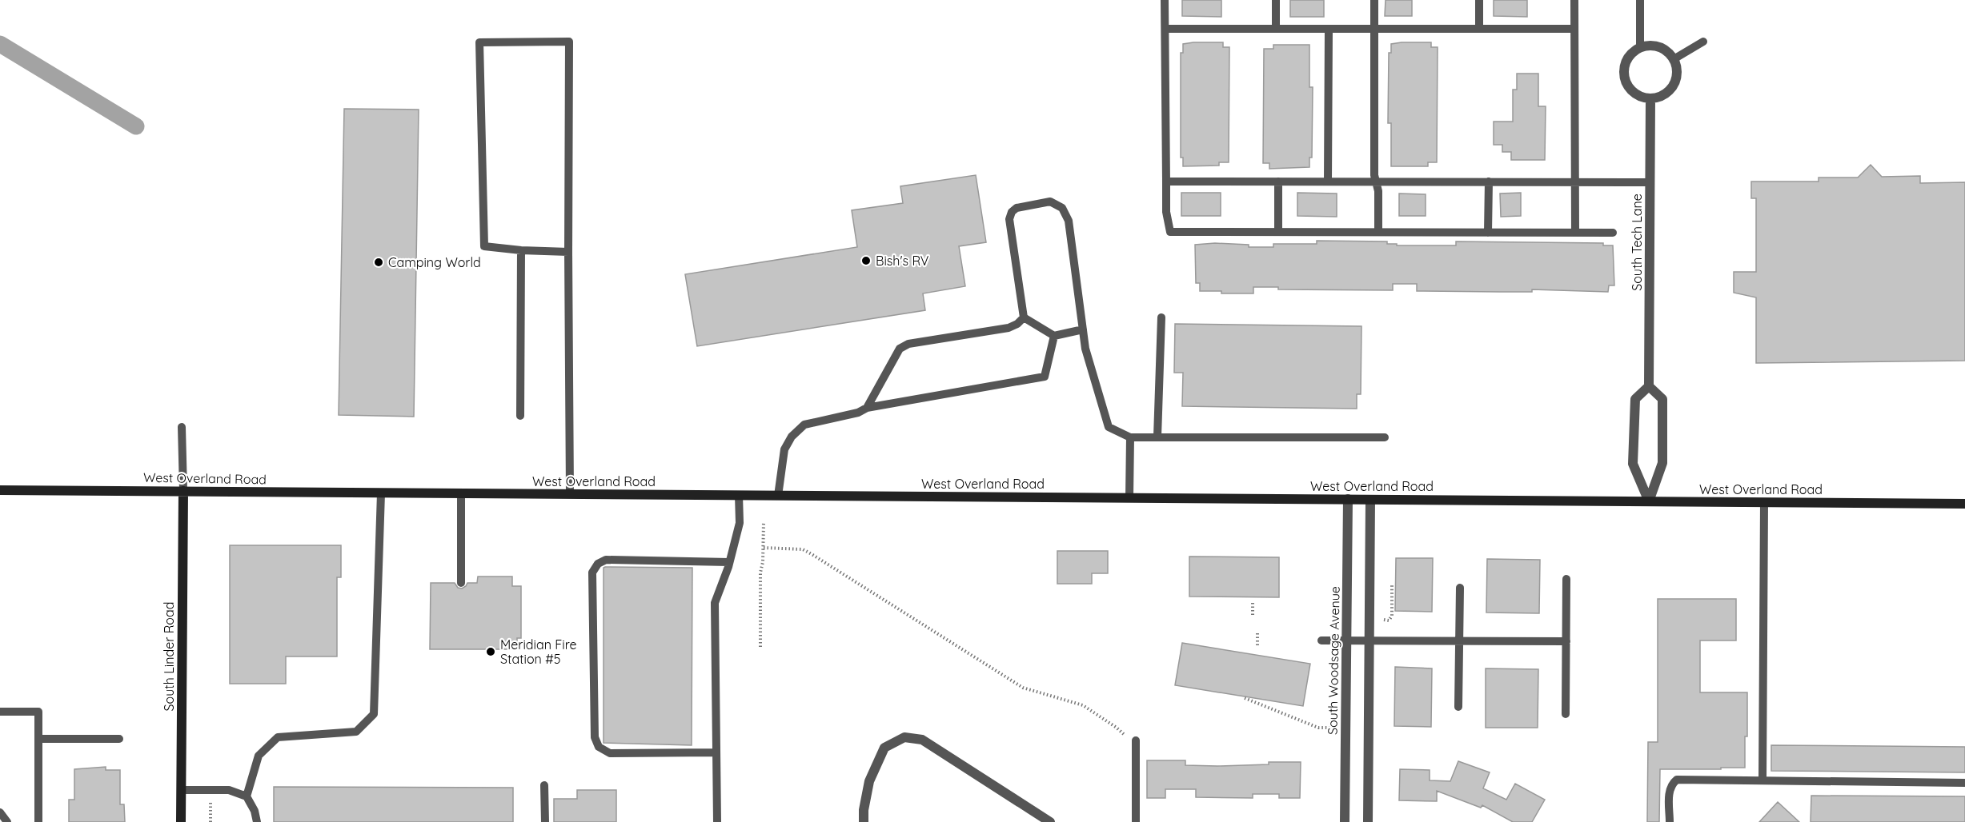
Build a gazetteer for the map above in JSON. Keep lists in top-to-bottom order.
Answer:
{
  "streets": {
    "street": [
      "South Tech Lane",
      "West Overland Road",
      "South Linder Road",
      "South Woodsage Avenue"
    ]
  },
  "crossings": [
    ["West Overland Road", "South Linder Road"],
    ["West Overland Road", "South Woodsage Avenue"]
  ],
  "places": ["Bish's RV", "Camping World", "Meridian Fire Station #5"]
}
